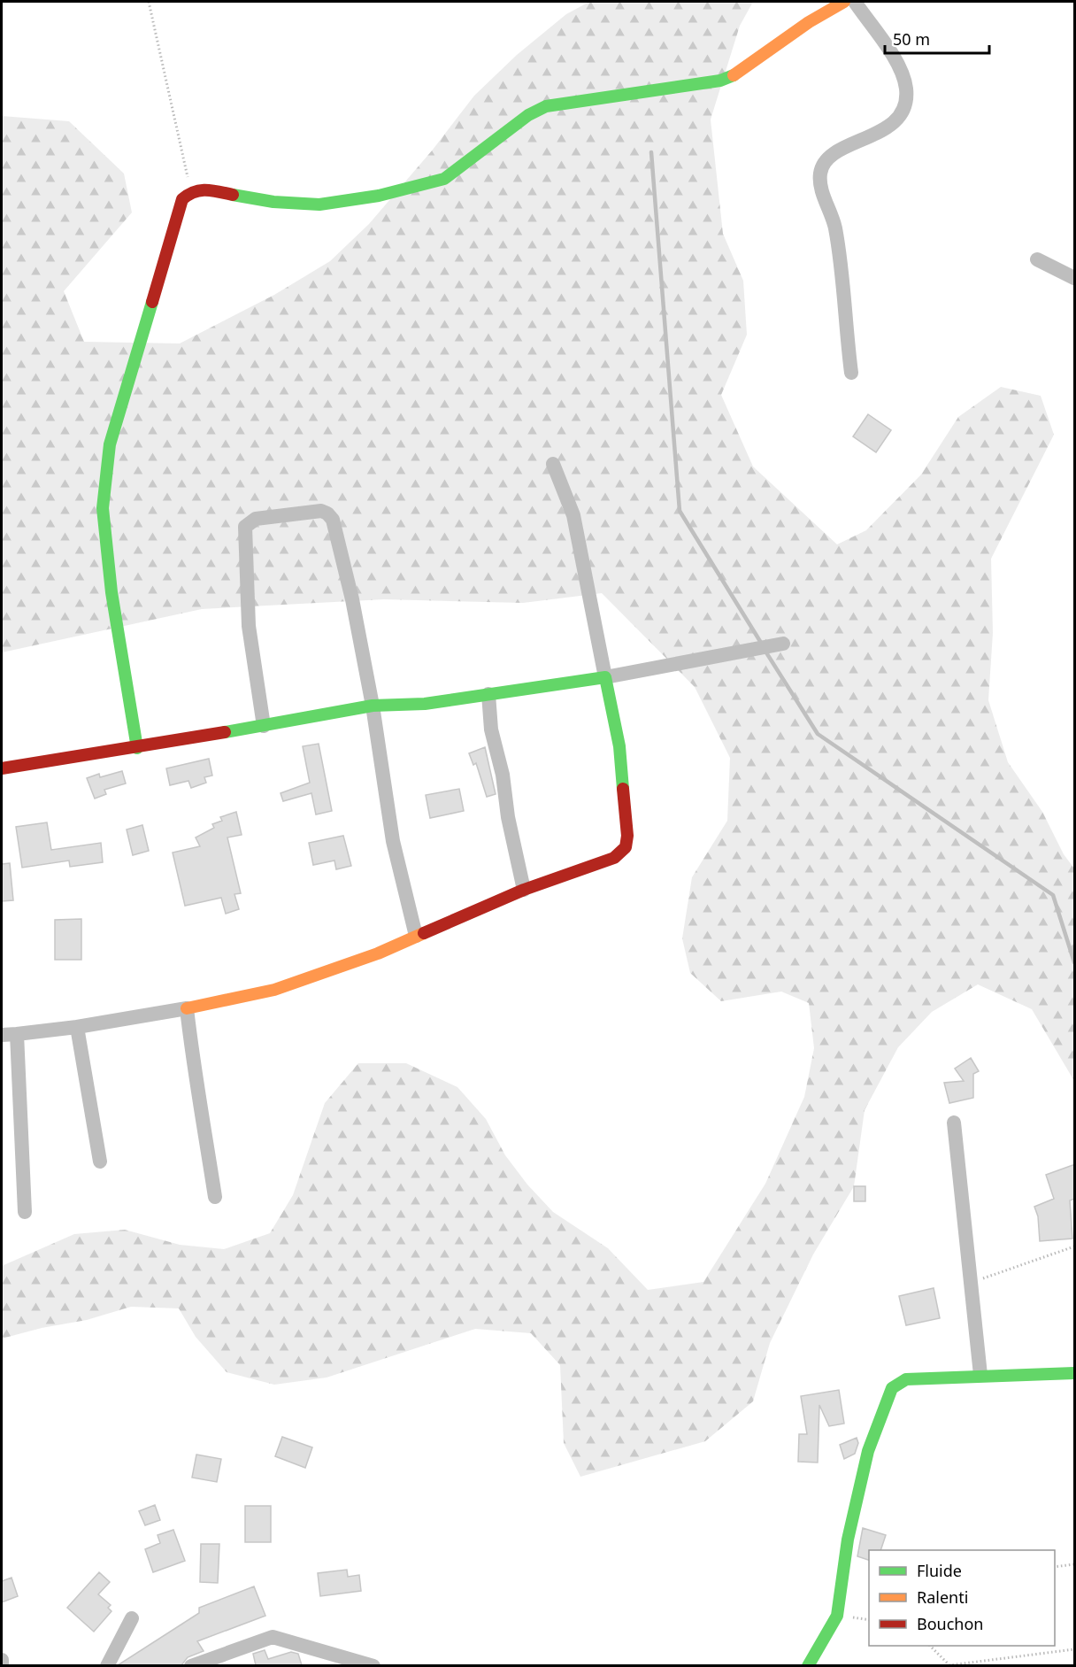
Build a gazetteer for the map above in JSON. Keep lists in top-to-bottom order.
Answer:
{
  "legend": ["Fluide", "Ralenti", "Bouchon"],
  "scale_bar": "50 m"
}
